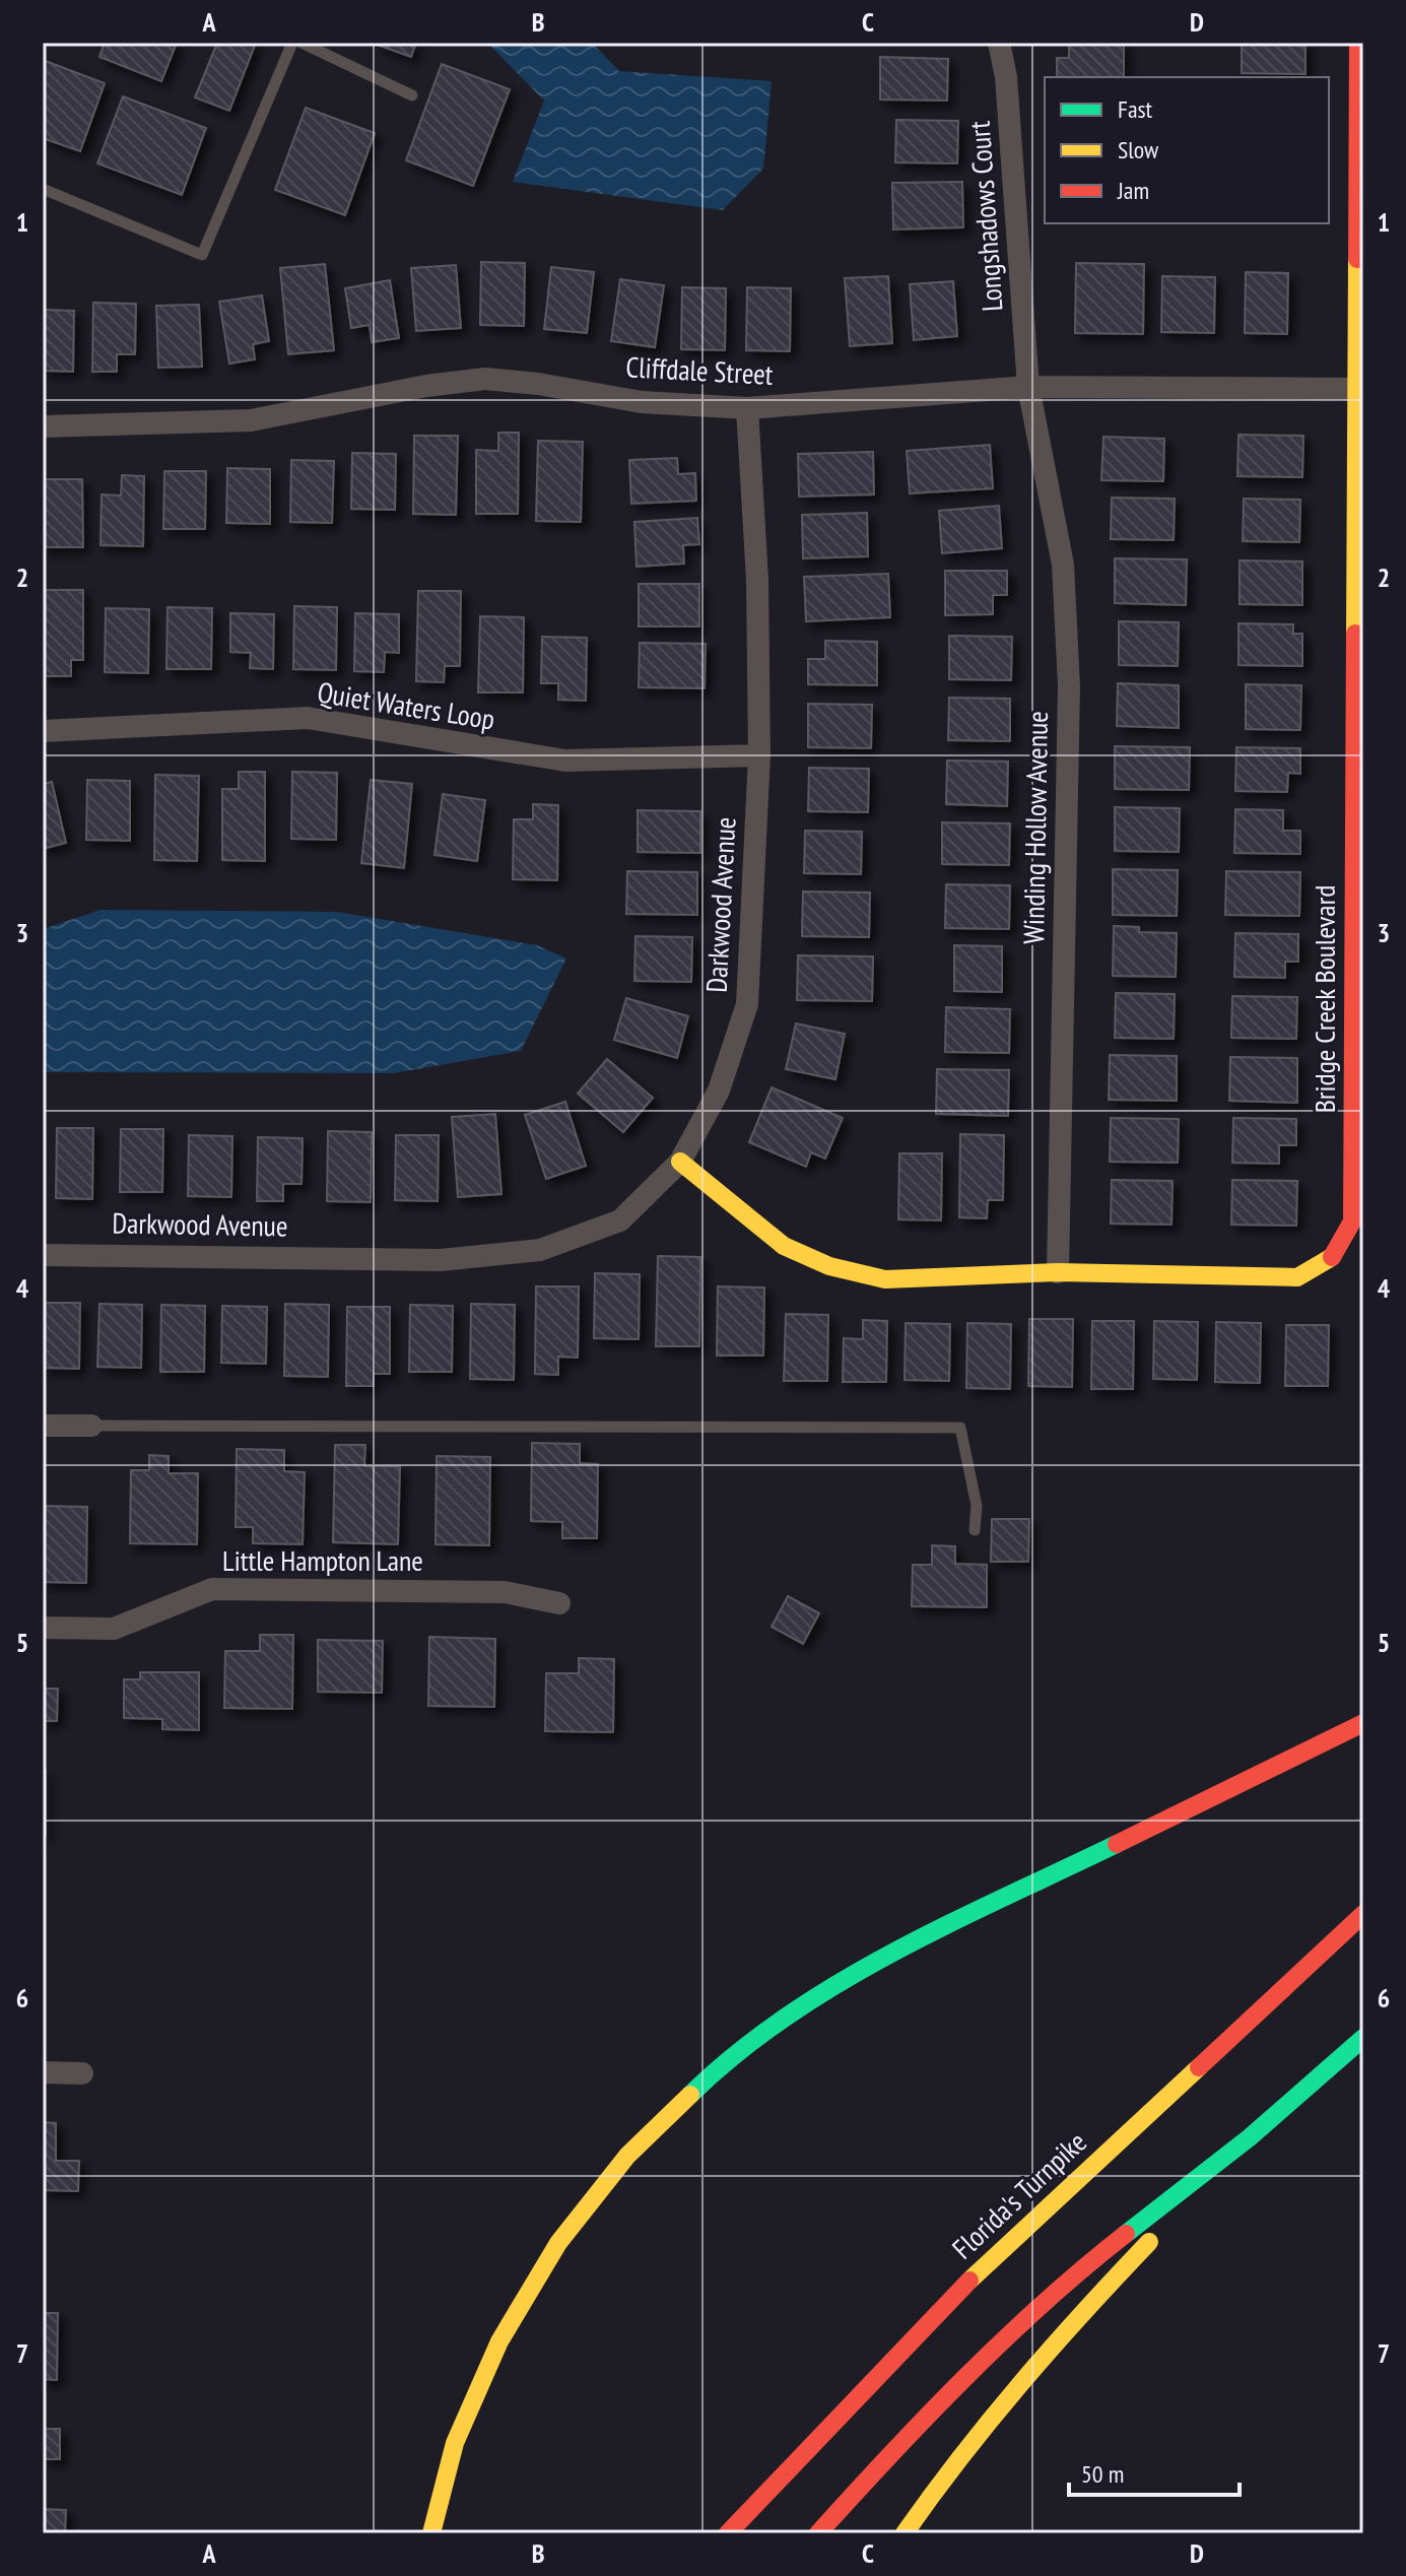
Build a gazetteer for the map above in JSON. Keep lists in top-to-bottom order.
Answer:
{
  "streets": {
    "main road": ["Bridge Creek Boulevard", "Florida's Turnpike"],
    "street": [
      "Longshadows Court",
      "Cliffdale Street",
      "Quiet Waters Loop",
      "Winding Hollow Avenue",
      "Darkwood Avenue",
      "Little Hampton Lane"
    ]
  },
  "crossings": [
    ["Longshadows Court", "Cliffdale Street"],
    ["Longshadows Court", "Winding Hollow Avenue"],
    ["Cliffdale Street", "Winding Hollow Avenue"],
    ["Cliffdale Street", "Darkwood Avenue"],
    ["Cliffdale Street", "Bridge Creek Boulevard"],
    ["Quiet Waters Loop", "Darkwood Avenue"],
    ["Winding Hollow Avenue", "Bridge Creek Boulevard"],
    ["Darkwood Avenue", "Bridge Creek Boulevard"]
  ],
  "legend": ["Fast", "Slow", "Jam"],
  "scale_bar": "50 m",
  "grid": {
    "columns": [
      "A",
      "B",
      "C",
      "D"
    ],
    "rows": [
      "1",
      "2",
      "3",
      "4",
      "5",
      "6",
      "7"
    ]
  }
}
